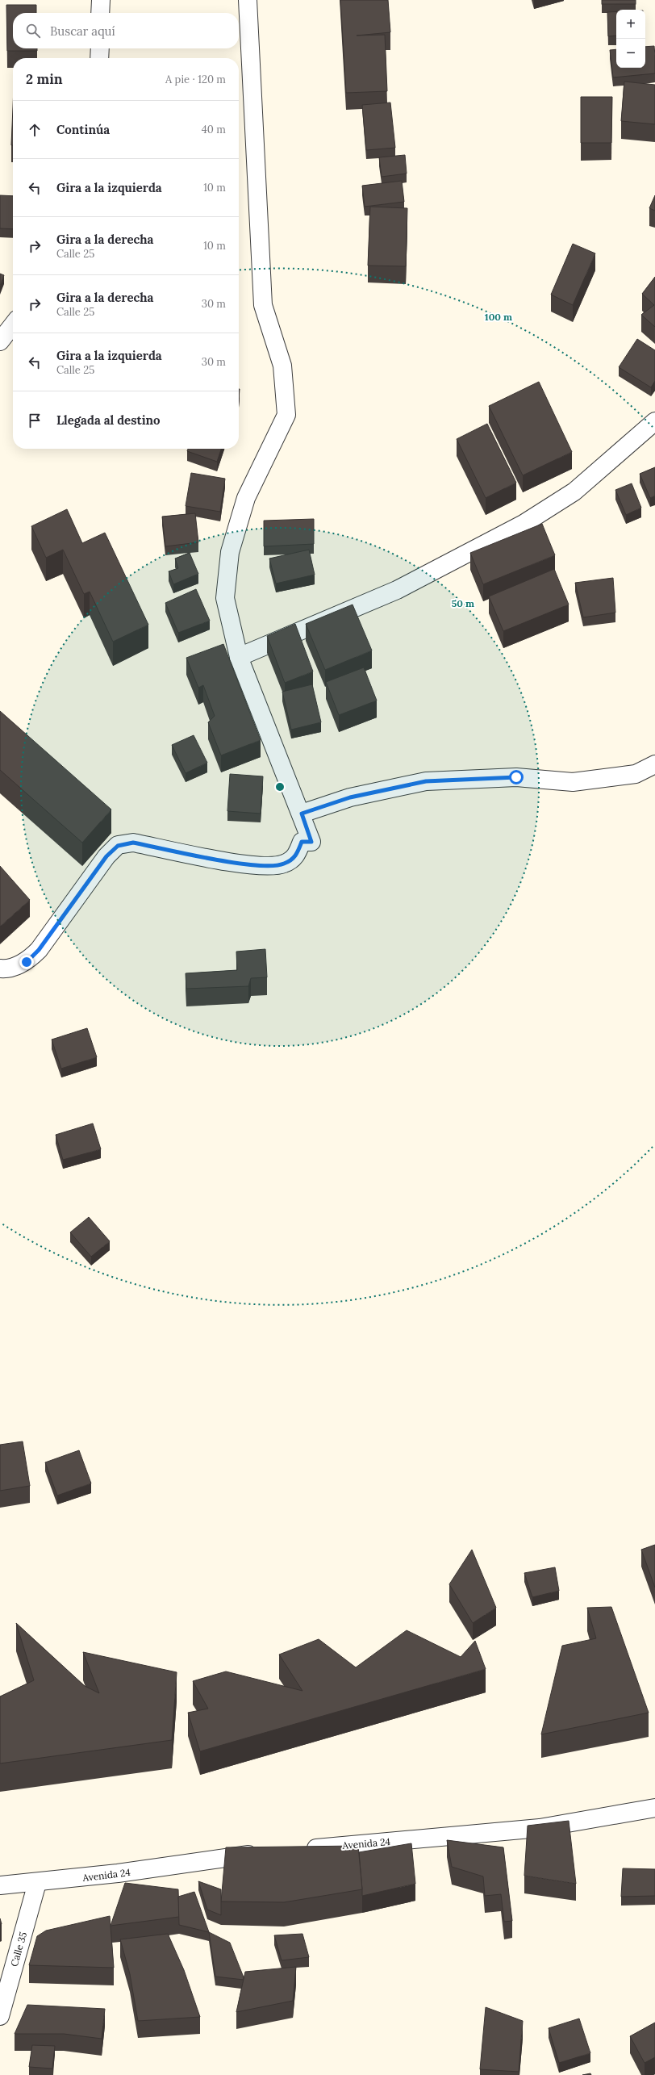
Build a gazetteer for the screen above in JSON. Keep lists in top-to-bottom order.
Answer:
{
  "streets": {
    "street": ["Avenida 24", "Calle 35"]
  },
  "crossings": [
    ["Avenida 24", "Calle 35"]
  ],
  "page": {
    "map_buttons": ["+", "−"],
    "search": "Buscar aquí",
    "heading": ["2 min", "A pie · 120 m"],
    "list": [
      ["Continúa", "40 m"],
      ["Gira a la izquierda", "10 m"],
      ["Gira a la derecha", "Calle 25", "10 m"],
      ["Gira a la derecha", "Calle 25", "30 m"],
      ["Gira a la izquierda", "Calle 25", "30 m"],
      "Llegada al destino"
    ]
  },
  "rings": ["100 m", "50 m"]
}
